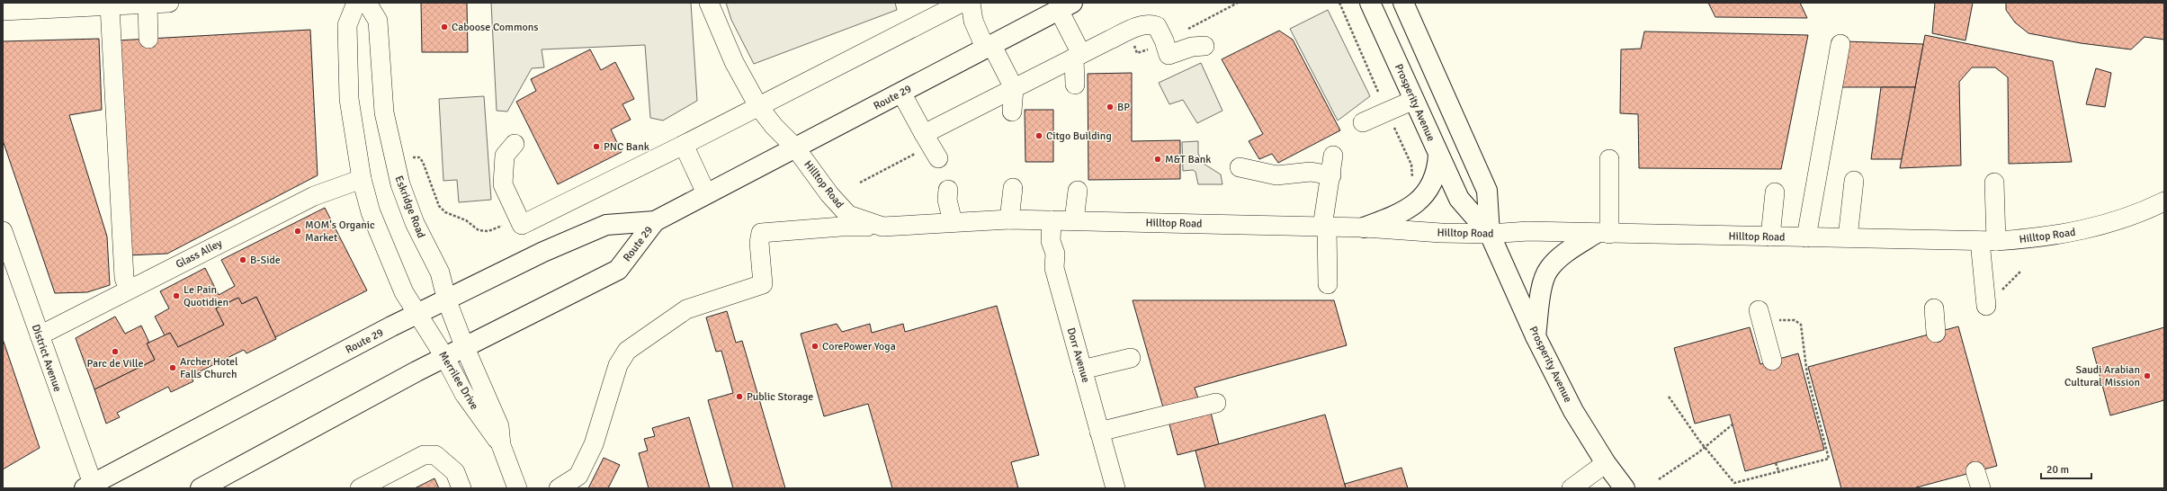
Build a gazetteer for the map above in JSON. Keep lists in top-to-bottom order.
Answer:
{
  "streets": {
    "main road": ["Route 29", "Prosperity Avenue"],
    "street": [
      "Hilltop Road",
      "Eskridge Road",
      "Glass Alley",
      "Dorr Avenue",
      "District Avenue",
      "Merrilee Drive"
    ]
  },
  "crossings": [
    ["Route 29", "Hilltop Road"],
    ["Route 29", "Eskridge Road"],
    ["Route 29", "District Avenue"],
    ["Route 29", "Merrilee Drive"],
    ["Prosperity Avenue", "Hilltop Road"],
    ["Hilltop Road", "Dorr Avenue"],
    ["Eskridge Road", "Merrilee Drive"],
    ["Glass Alley", "District Avenue"]
  ],
  "places": [
    "Caboose Commons",
    "BP",
    "Citgo Building",
    "PNC Bank",
    "M&T Bank",
    "MOM's Organic Market",
    "B-Side",
    "Le Pain Quotidien",
    "CorePower Yoga",
    "Parc de Ville",
    "Archer Hotel Falls Church",
    "Saudi Arabian Cultural Mission",
    "Public Storage"
  ],
  "scale_bar": "20 m"
}
